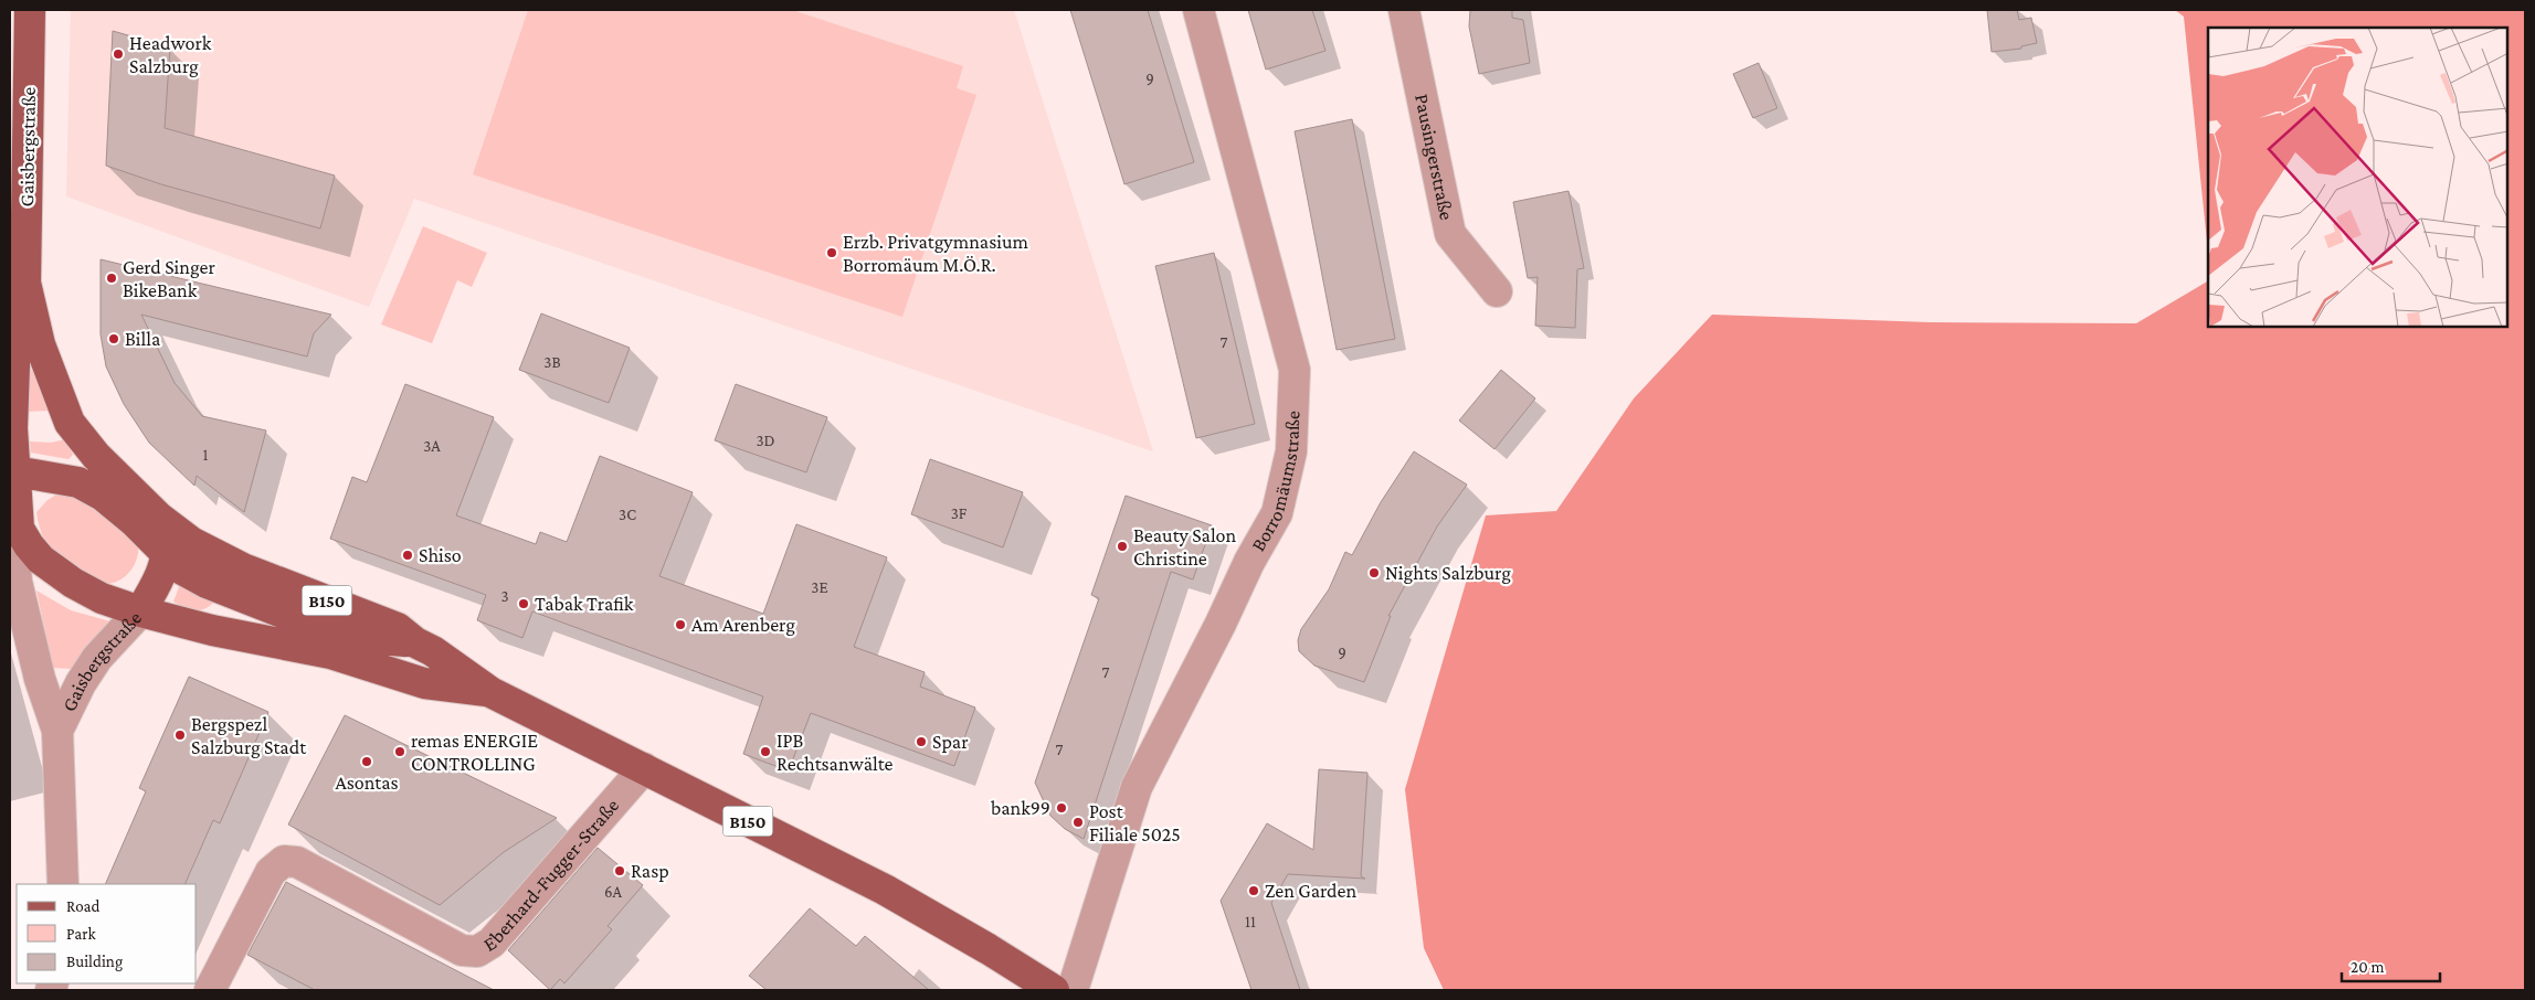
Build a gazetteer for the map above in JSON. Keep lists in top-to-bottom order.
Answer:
{
  "streets": {
    "main road": ["Gaisbergstraße", "B150"],
    "street": ["Pausingerstraße", "Borromäumstraße", "Eberhard-Fugger-Straße"]
  },
  "crossings": [
    ["Gaisbergstraße", "B150"],
    ["B150", "Eberhard-Fugger-Straße"]
  ],
  "places": [
    "Headwork Salzburg",
    "Erzb. Privatgymnasium Borromäum M.Ö.R.",
    "Gerd Singer BikeBank",
    "Billa",
    "Beauty Salon Christine",
    "Shiso",
    "Nights Salzburg",
    "Tabak Trafik",
    "Am Arenberg",
    "Bergspezl Salzburg Stadt",
    "Spar",
    "remas ENERGIE CONTROLLING",
    "IPB Rechtsanwälte",
    "Asontas",
    "bank99",
    "Post Filiale 5025",
    "Rasp",
    "Zen Garden"
  ],
  "house_numbers": [
    "9",
    "7",
    "3B",
    "3D",
    "3A",
    "1",
    "3F",
    "3C",
    "3E",
    "3",
    "9",
    "7",
    "7",
    "6A",
    "11"
  ],
  "legend": ["Road", "Park", "Building"],
  "scale_bar": "20 m"
}
